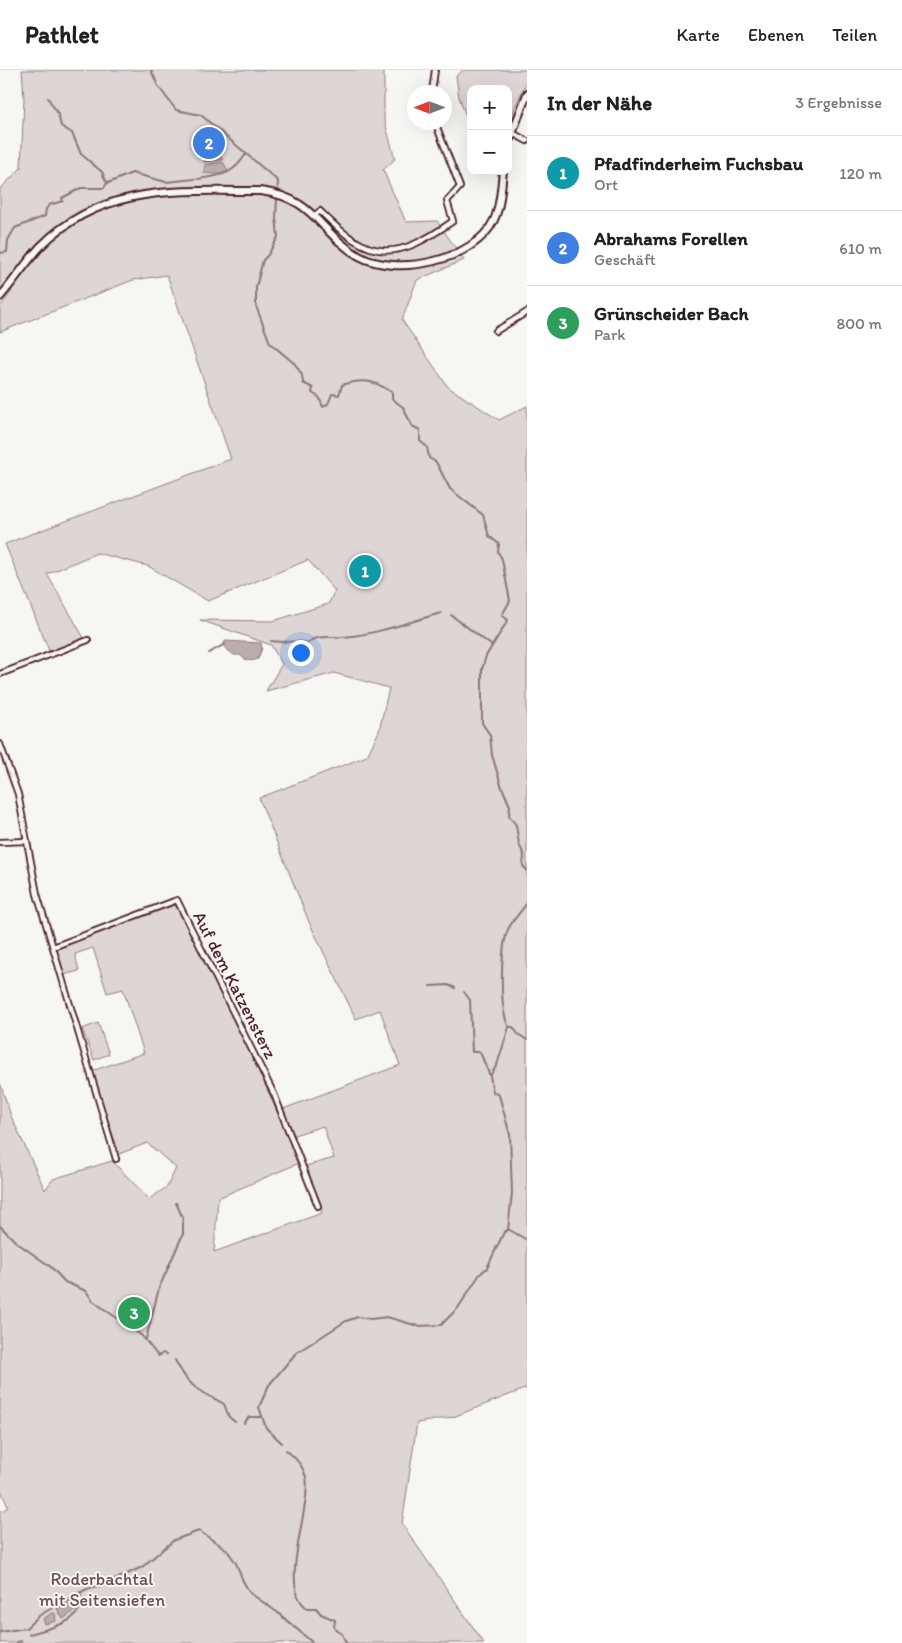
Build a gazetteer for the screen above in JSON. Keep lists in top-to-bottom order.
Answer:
{
  "streets": {
    "street": ["Auf dem Katzensterz"]
  },
  "parks": ["Roderbachtal mit Seitensiefen"],
  "north": "left",
  "page": {
    "header": "Pathlet",
    "nav": ["Karte", "Ebenen", "Teilen"],
    "heading": ["In der Nähe", "3 Ergebnisse"],
    "map_buttons": ["+", "−"],
    "pins": ["2", "1", "3"],
    "list": [
      {
        "mark": "1",
        "name": "Pfadfinderheim Fuchsbau",
        "note": "Ort",
        "value": "120 m"
      },
      {
        "mark": "2",
        "name": "Abrahams Forellen",
        "note": "Geschäft",
        "value": "610 m"
      },
      {
        "mark": "3",
        "name": "Grünscheider Bach",
        "note": "Park",
        "value": "800 m"
      }
    ]
  }
}
